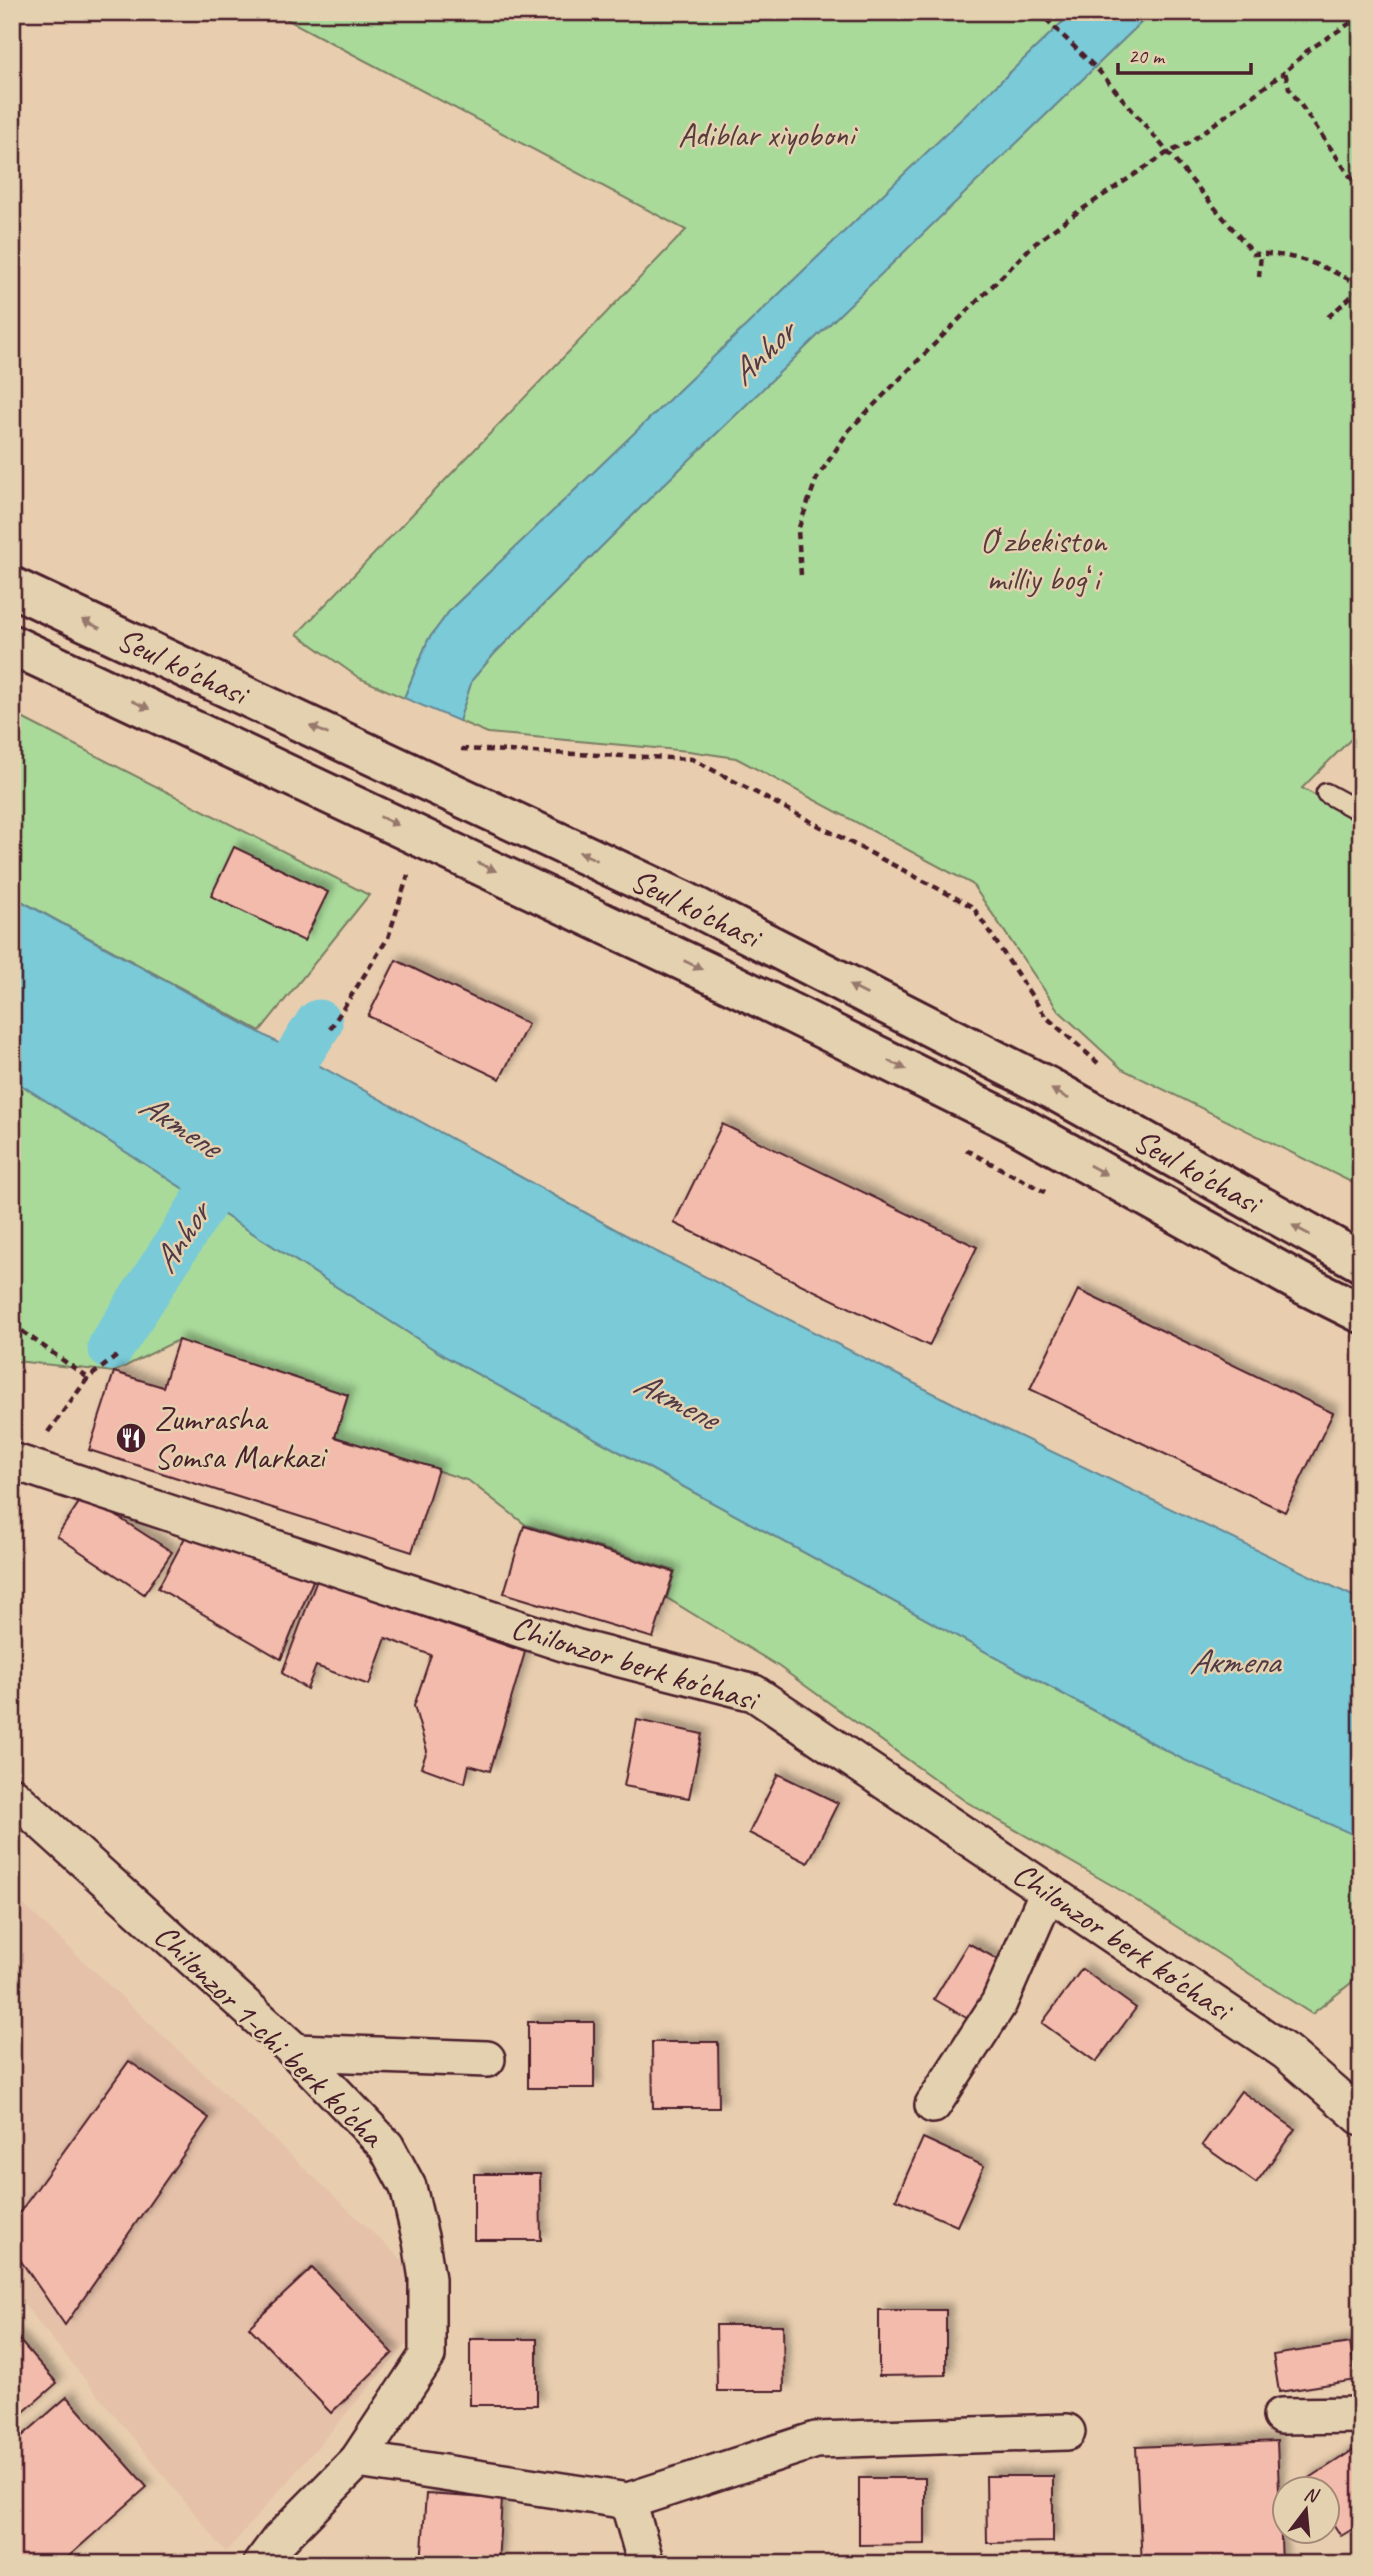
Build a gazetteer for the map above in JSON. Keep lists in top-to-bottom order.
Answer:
{
  "streets": {
    "main road": ["Seul ko'chasi"],
    "street": ["Chilonzor berk ko'chasi", "Chilonzor 1-chi berk ko'cha"]
  },
  "water": ["Anhor", "Актепе", "Актепа"],
  "parks": ["Adiblar xiyoboni", "Oʻzbekiston milliy bogʻi"],
  "places": {
    "restaurant": ["Zumrasha Somsa Markazi"]
  },
  "scale_bar": "20 m",
  "north": "top"
}
